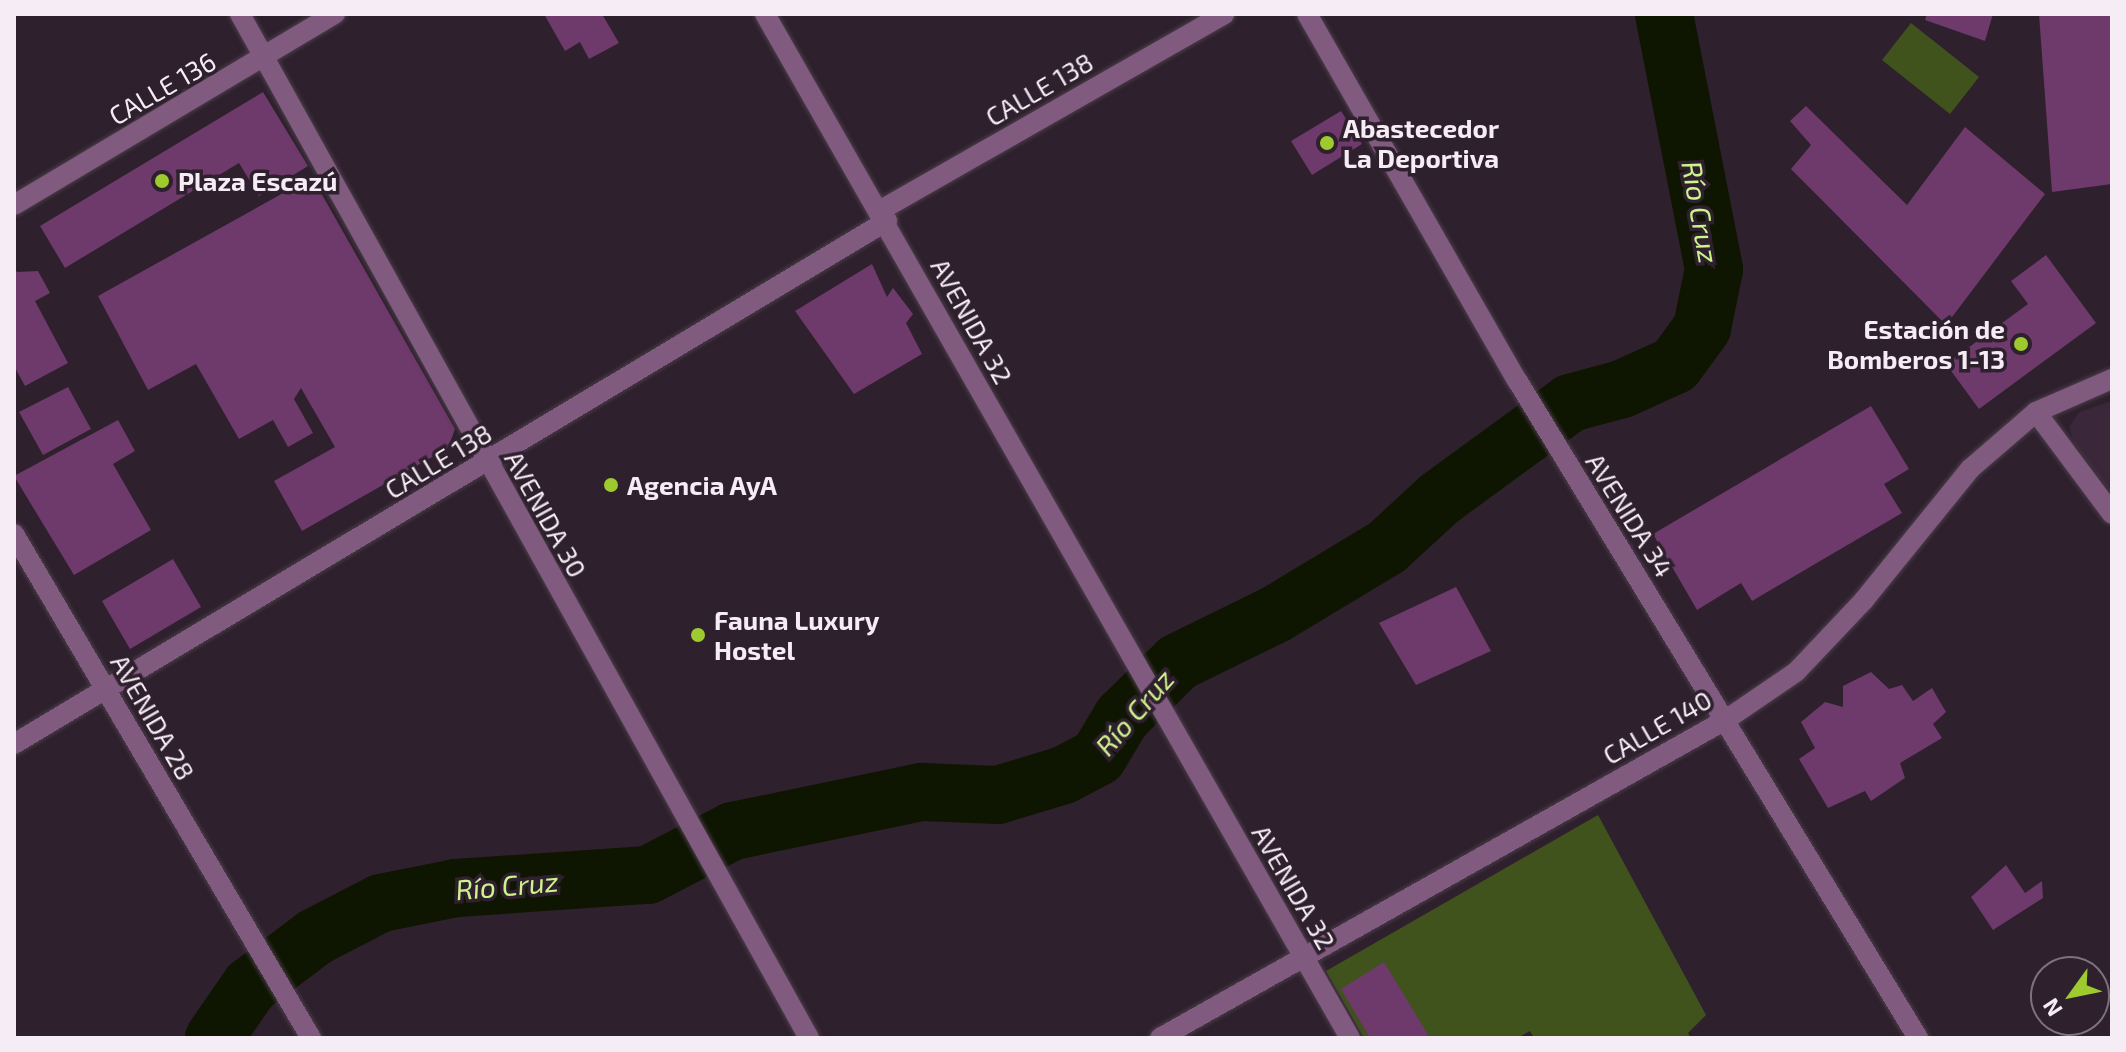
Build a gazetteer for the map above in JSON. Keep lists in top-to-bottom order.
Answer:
{
  "streets": {
    "street": [
      "CALLE 136",
      "CALLE 138",
      "AVENIDA 32",
      "AVENIDA 30",
      "AVENIDA 34",
      "AVENIDA 28",
      "CALLE 140"
    ]
  },
  "crossings": [
    ["CALLE 136", "AVENIDA 30"],
    ["CALLE 138", "AVENIDA 32"],
    ["CALLE 138", "AVENIDA 30"],
    ["CALLE 138", "AVENIDA 28"],
    ["AVENIDA 32", "CALLE 140"],
    ["AVENIDA 34", "CALLE 140"]
  ],
  "water": ["Río Cruz"],
  "places": [
    "Abastecedor La Deportiva",
    "Plaza Escazú",
    "Estación de Bomberos 1-13",
    "Agencia AyA",
    "Fauna Luxury Hostel"
  ],
  "north": "bottom left"
}
